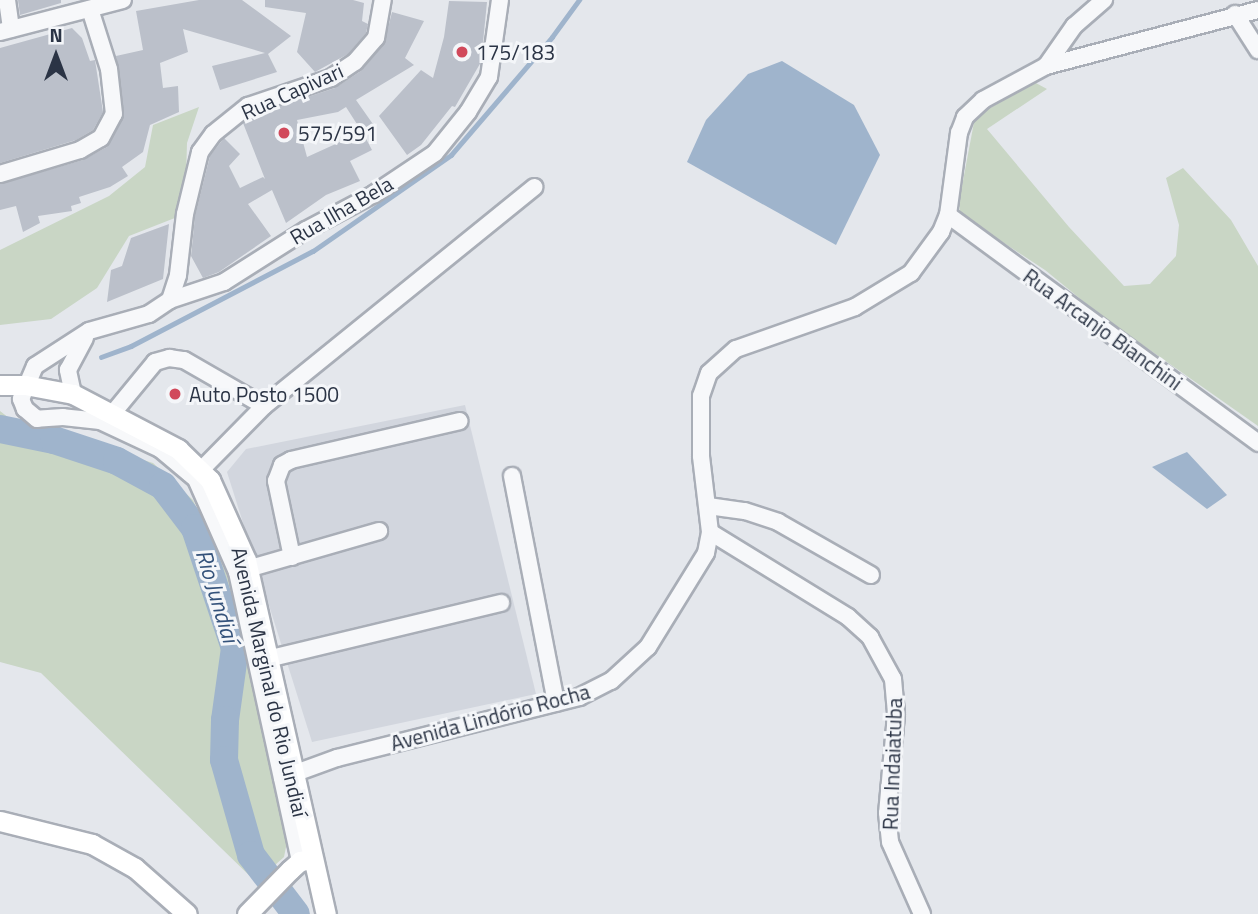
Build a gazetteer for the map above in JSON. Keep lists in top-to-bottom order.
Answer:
{
  "streets": {
    "main road": ["Avenida Marginal do Rio Jundiaí"],
    "street": [
      "Rua Capivari",
      "Rua Ilha Bela",
      "Rua Arcanjo Bianchini",
      "Avenida Lindório Rocha",
      "Rua Indaiatuba"
    ]
  },
  "crossings": [
    ["Rua Capivari", "Rua Ilha Bela"],
    ["Rua Ilha Bela", "Avenida Marginal do Rio Jundiaí"],
    ["Rua Arcanjo Bianchini", "Avenida Lindório Rocha"],
    ["Avenida Marginal do Rio Jundiaí", "Avenida Lindório Rocha"],
    ["Avenida Lindório Rocha", "Rua Indaiatuba"]
  ],
  "water": ["Rio Jundiaí"],
  "places": ["175/183", "575/591", "Auto Posto 1500"],
  "north": "top"
}
